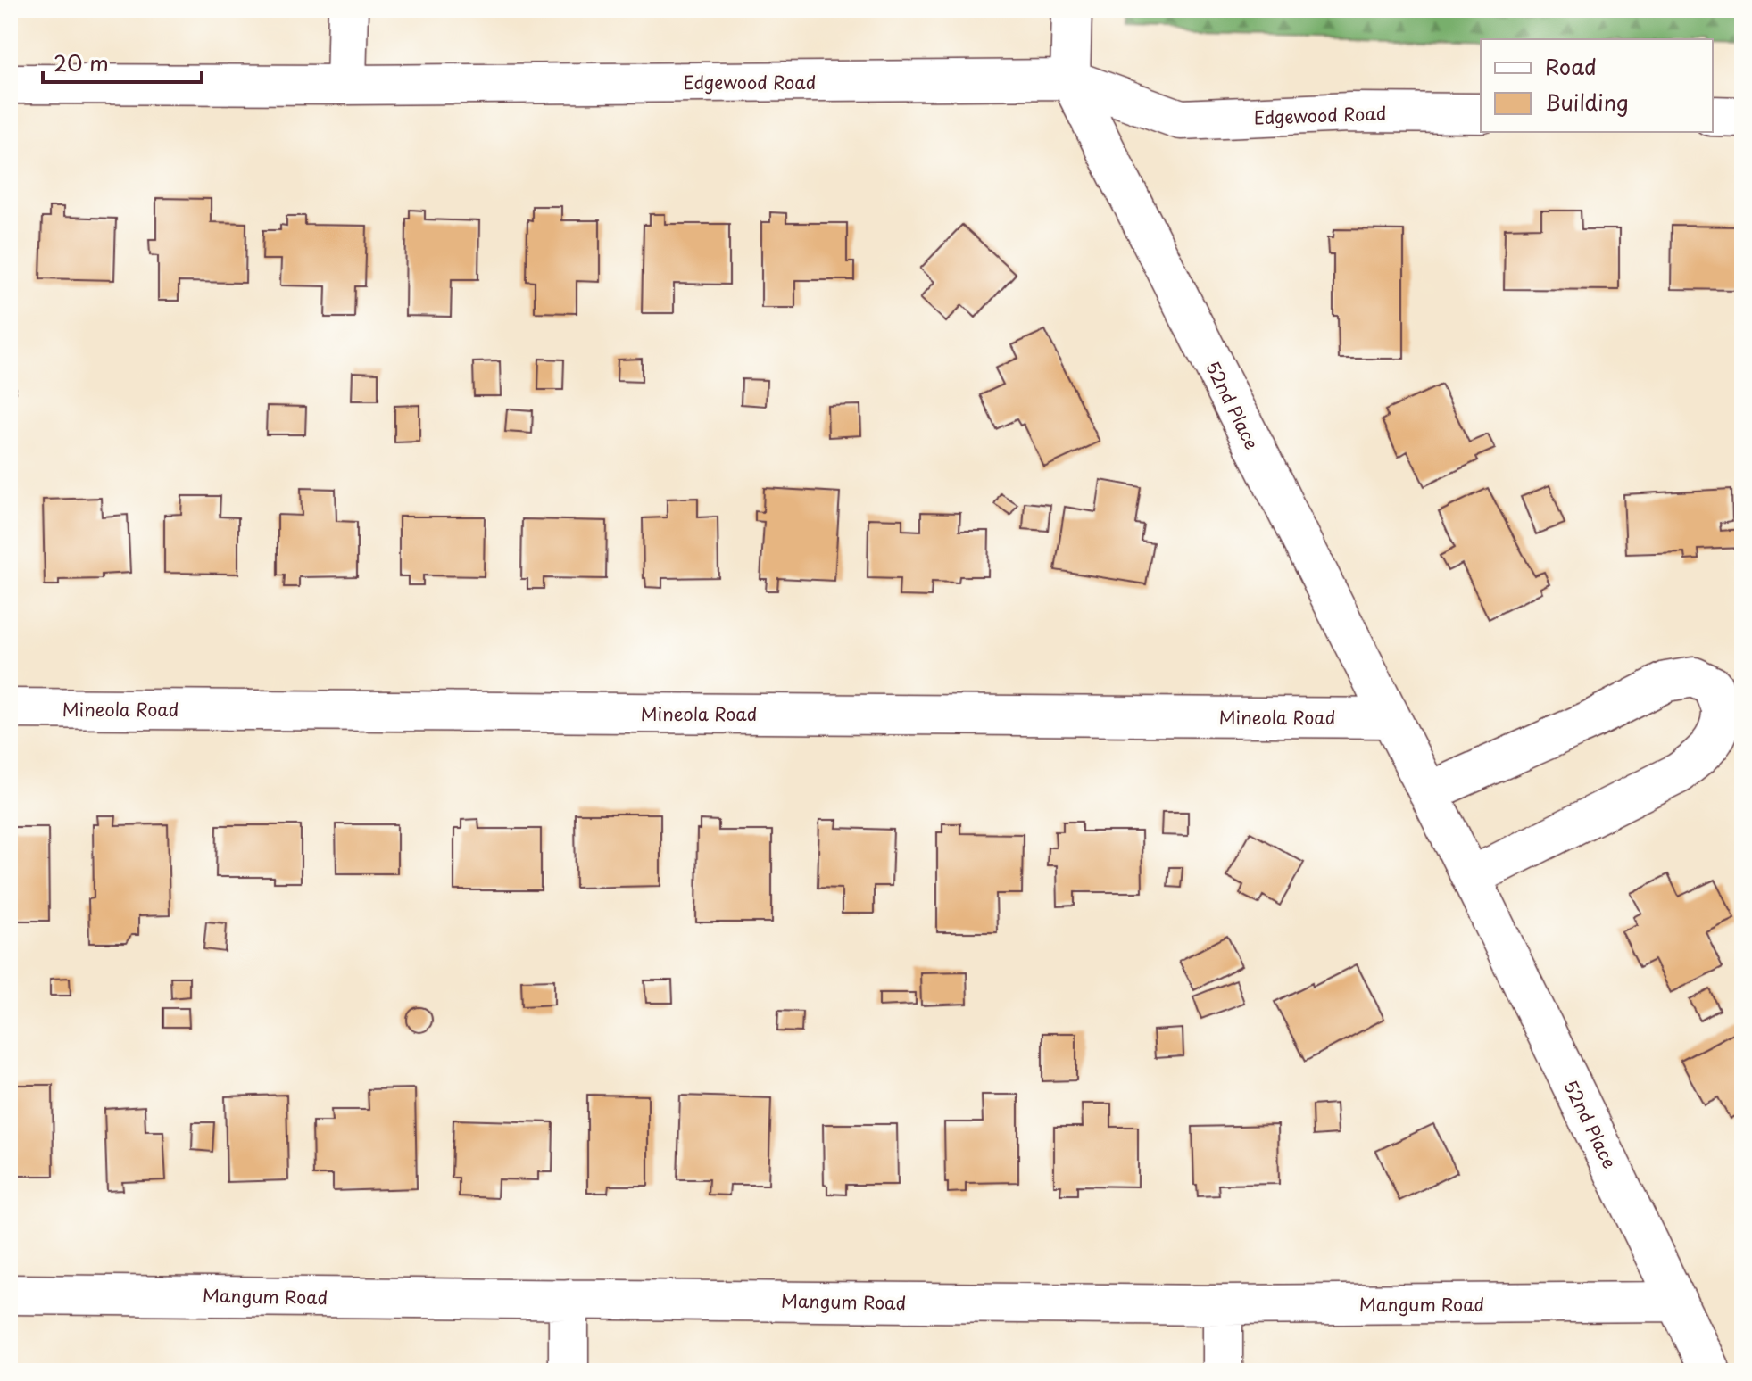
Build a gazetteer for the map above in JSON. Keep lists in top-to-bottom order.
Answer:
{
  "streets": {
    "street": [
      "Edgewood Road",
      "52nd Place",
      "Mineola Road",
      "Mangum Road"
    ]
  },
  "crossings": [
    ["Edgewood Road", "52nd Place"],
    ["52nd Place", "Mineola Road"],
    ["52nd Place", "Mangum Road"]
  ],
  "legend": ["Road", "Building"],
  "scale_bar": "20 m"
}
